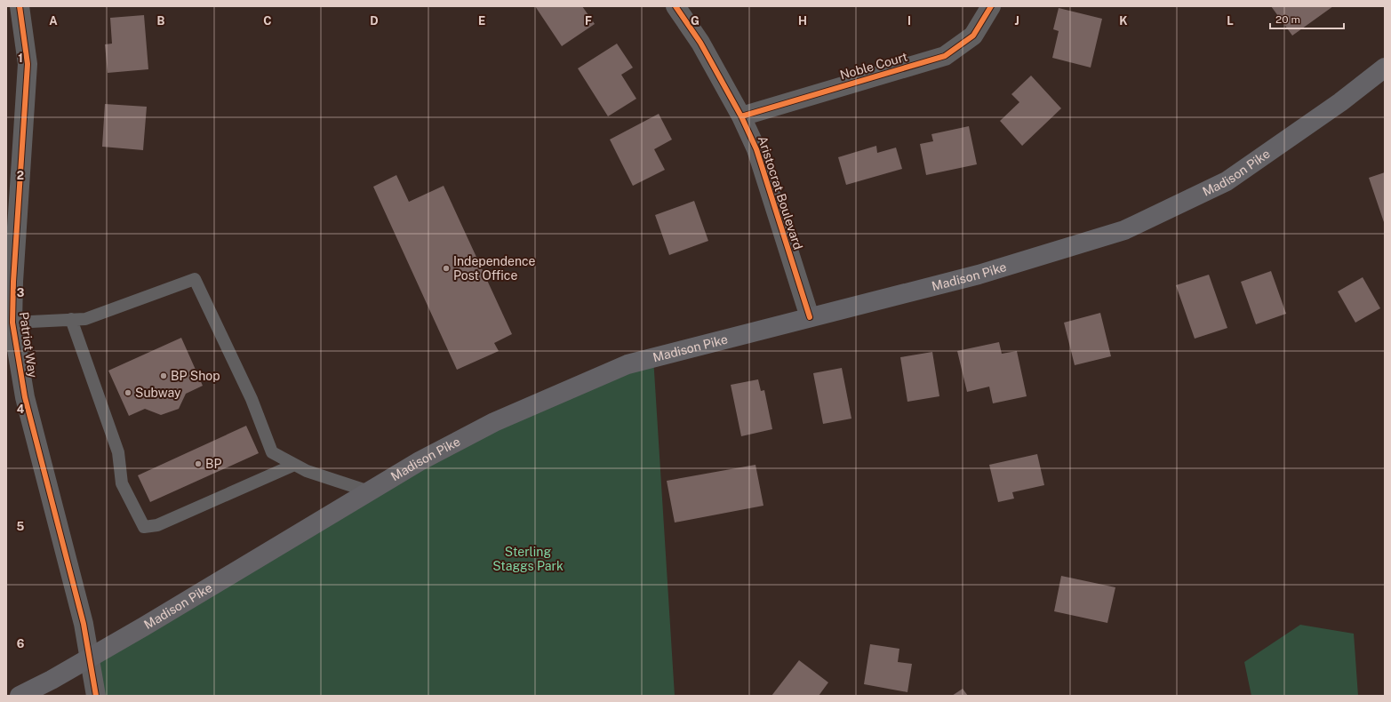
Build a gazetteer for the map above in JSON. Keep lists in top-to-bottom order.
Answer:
{
  "streets": {
    "main road": ["Madison Pike"],
    "street": ["Noble Court", "Aristocrat Boulevard", "Patriot Way"]
  },
  "crossings": [
    ["Noble Court", "Aristocrat Boulevard"],
    ["Madison Pike", "Aristocrat Boulevard"],
    ["Madison Pike", "Patriot Way"]
  ],
  "parks": ["Sterling Staggs Park"],
  "places": [
    "Independence Post Office",
    "BP Shop",
    "Subway",
    "BP"
  ],
  "scale_bar": "20 m",
  "grid": {
    "columns": [
      "A",
      "B",
      "C",
      "D",
      "E",
      "F",
      "G",
      "H",
      "I",
      "J",
      "K",
      "L"
    ],
    "rows": [
      "1",
      "2",
      "3",
      "4",
      "5",
      "6"
    ]
  }
}
